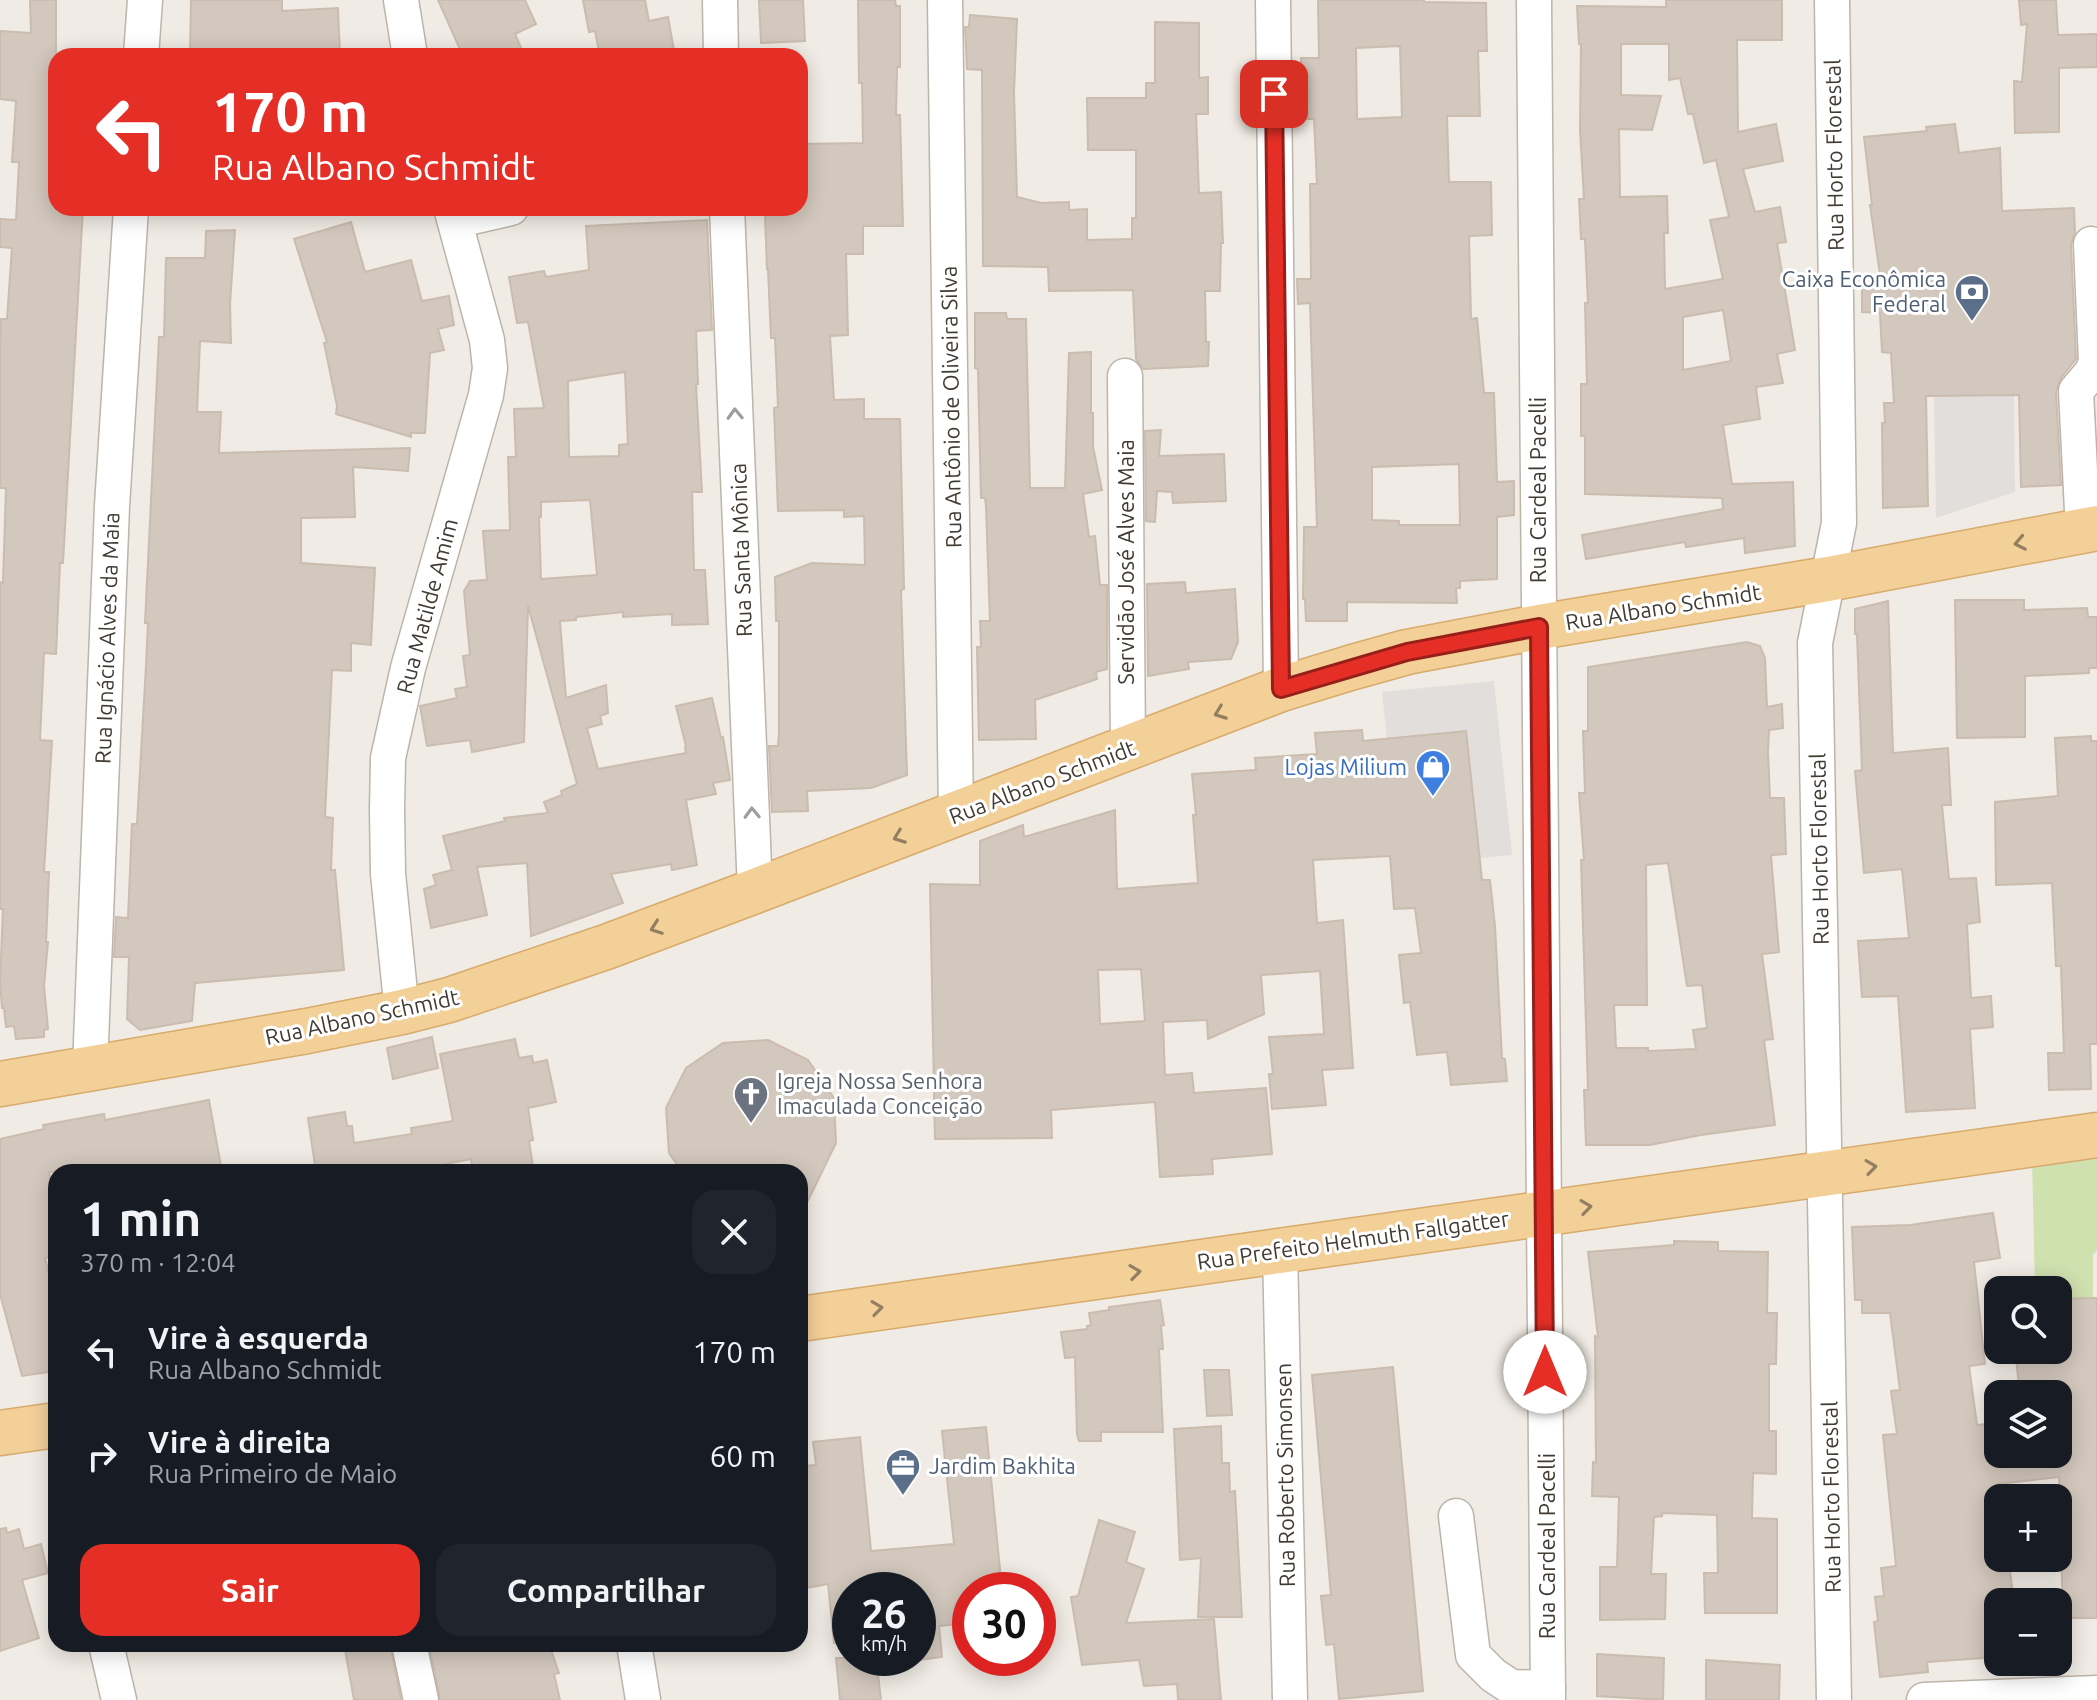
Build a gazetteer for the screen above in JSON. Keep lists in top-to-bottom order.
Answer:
{
  "streets": {
    "main road": ["Rua Albano Schmidt", "Rua Prefeito Helmuth Fallgatter"],
    "street": [
      "Rua Horto Florestal",
      "Rua Antônio de Oliveira Silva",
      "Rua Cardeal Pacelli",
      "Rua Santa Mônica",
      "Servidão José Alves Maia",
      "Rua Matilde Amim",
      "Rua Ignácio Alves da Maia",
      "Rua Roberto Simonsen"
    ]
  },
  "crossings": [
    ["Rua Horto Florestal", "Rua Albano Schmidt"],
    ["Rua Horto Florestal", "Rua Prefeito Helmuth Fallgatter"],
    ["Rua Antônio de Oliveira Silva", "Rua Albano Schmidt"],
    ["Rua Cardeal Pacelli", "Rua Albano Schmidt"],
    ["Rua Cardeal Pacelli", "Rua Prefeito Helmuth Fallgatter"],
    ["Rua Santa Mônica", "Rua Albano Schmidt"],
    ["Servidão José Alves Maia", "Rua Albano Schmidt"],
    ["Rua Matilde Amim", "Rua Albano Schmidt"],
    ["Rua Albano Schmidt", "Rua Ignácio Alves da Maia"],
    ["Rua Prefeito Helmuth Fallgatter", "Rua Roberto Simonsen"]
  ],
  "one_way": ["Rua Santa Mônica", "Rua Albano Schmidt", "Rua Prefeito Helmuth Fallgatter"],
  "places": {
    "bank": ["Caixa Econômica Federal"],
    "shop": ["Lojas Milium"],
    "church": ["Igreja Nossa Senhora Imaculada Conceição"],
    "office": ["Jardim Bakhita"]
  },
  "page": {
    "turn": ["170 m", "Rua Albano Schmidt"],
    "heading": ["1 min", "370 m · 12:04"],
    "map_buttons": ["+", "−"],
    "list": [
      {
        "name": "Vire à esquerda",
        "note": "Rua Albano Schmidt",
        "value": "170 m"
      },
      {
        "name": "Vire à direita",
        "note": "Rua Primeiro de Maio",
        "value": "60 m"
      }
    ],
    "buttons": ["Sair", "Compartilhar"],
    "speed": "26 km/h",
    "limit": "30"
  }
}
